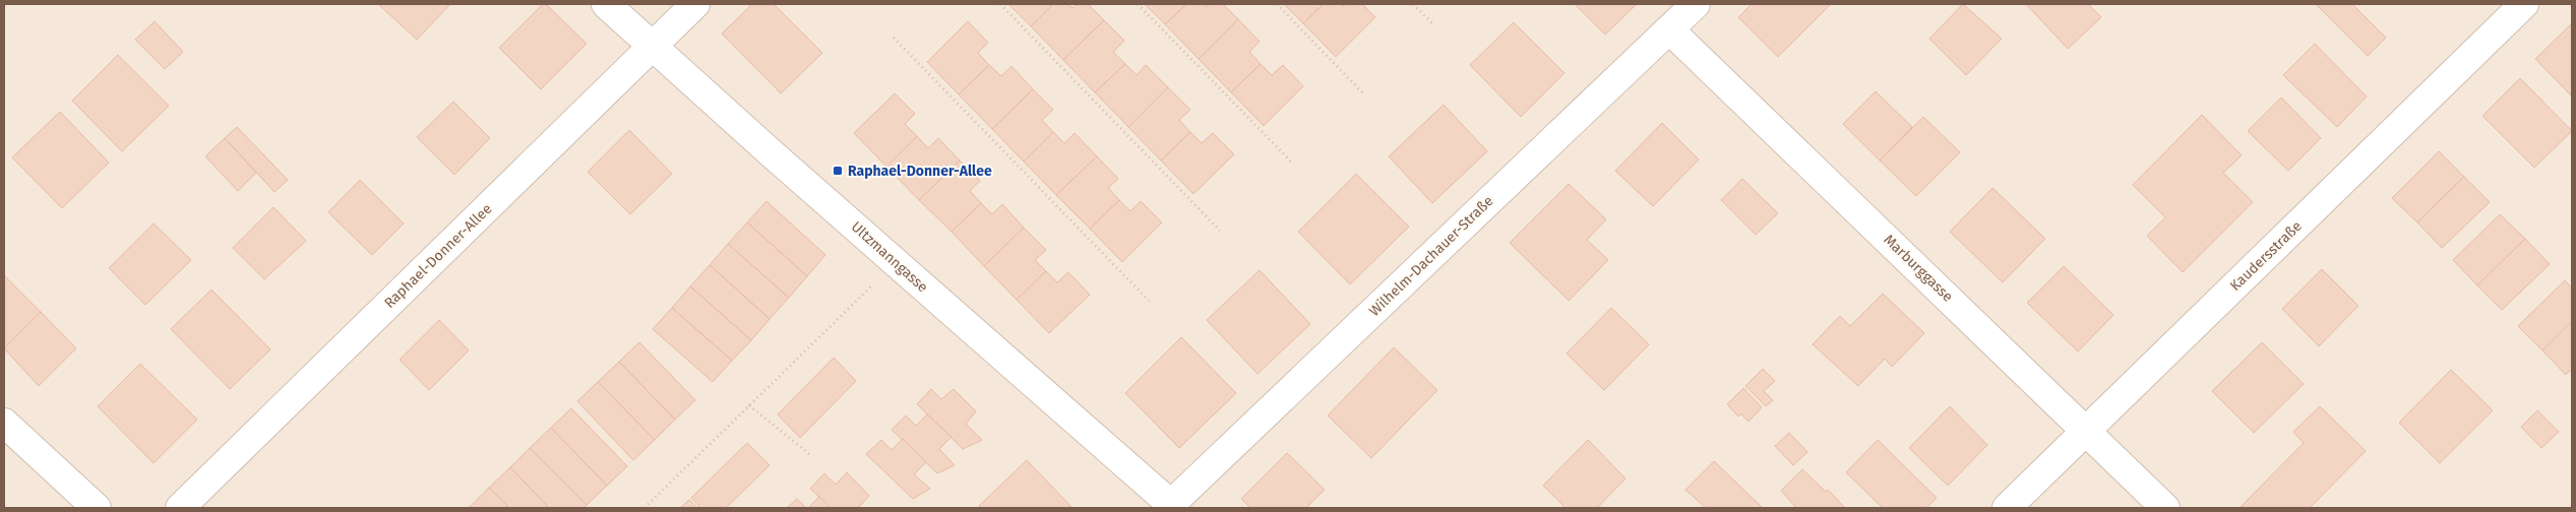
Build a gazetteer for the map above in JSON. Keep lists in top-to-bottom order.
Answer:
{
  "streets": {
    "street": [
      "Raphael-Donner-Allee",
      "Wilhelm-Dachauer-Straße",
      "Kaudersstraße",
      "Ultzmanngasse",
      "Marburggasse"
    ]
  },
  "crossings": [
    ["Raphael-Donner-Allee", "Ultzmanngasse"],
    ["Wilhelm-Dachauer-Straße", "Ultzmanngasse"],
    ["Wilhelm-Dachauer-Straße", "Marburggasse"],
    ["Kaudersstraße", "Marburggasse"]
  ],
  "places": {
    "transit": ["Raphael-Donner-Allee"]
  }
}
